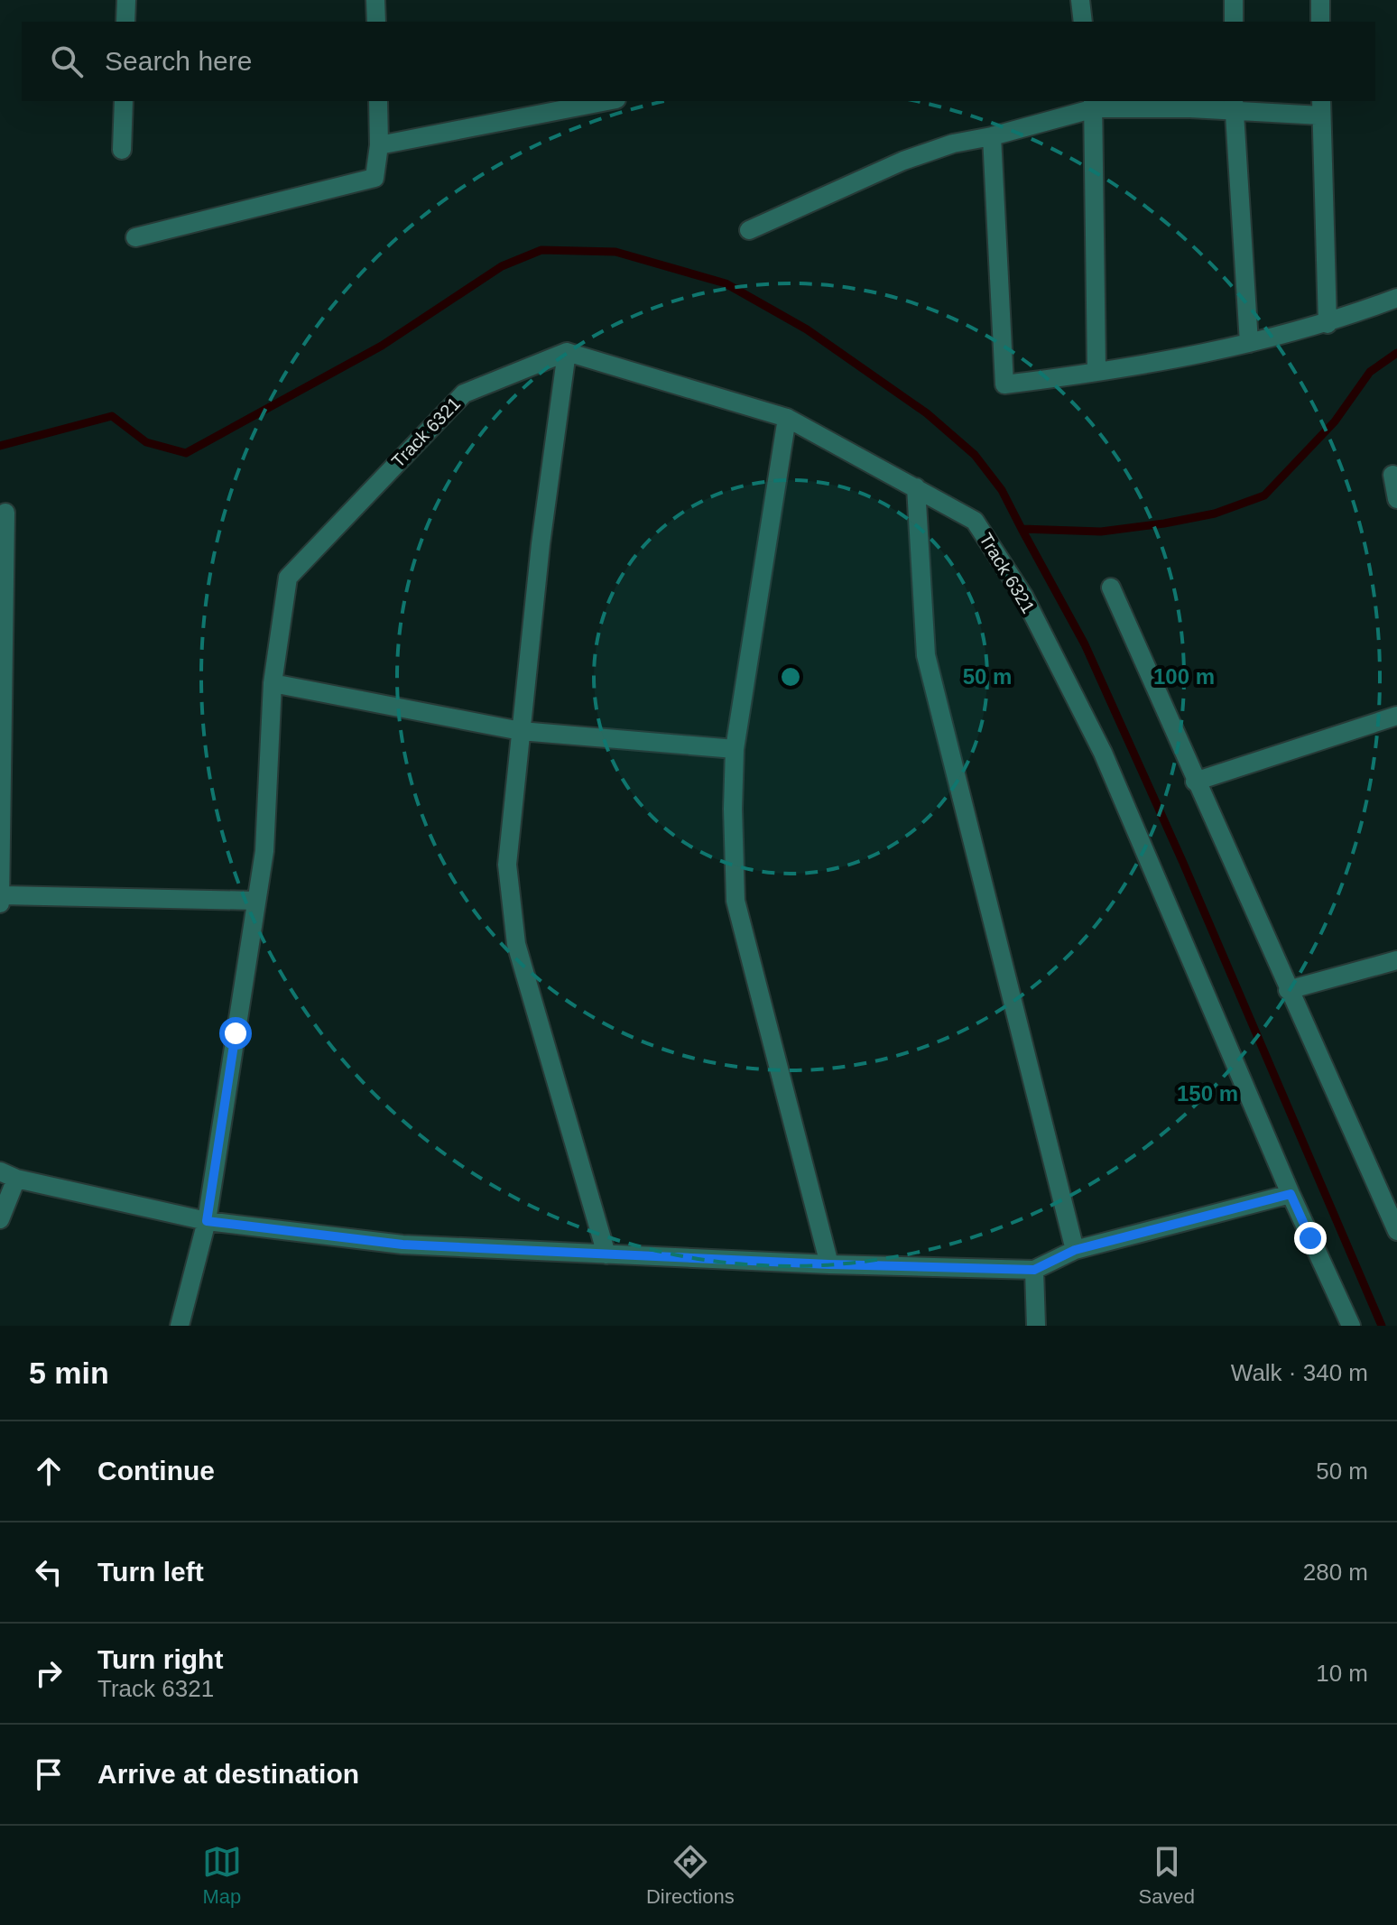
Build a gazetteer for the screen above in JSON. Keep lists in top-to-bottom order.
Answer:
{
  "streets": {
    "street": ["Track 6321"]
  },
  "page": {
    "search": "Search here",
    "heading": ["5 min", "Walk · 340 m"],
    "list": [
      ["Continue", "50 m"],
      ["Turn left", "280 m"],
      ["Turn right", "Track 6321", "10 m"],
      "Arrive at destination"
    ],
    "nav": ["Map", "Directions", "Saved"]
  },
  "rings": ["50 m", "100 m", "150 m"]
}
